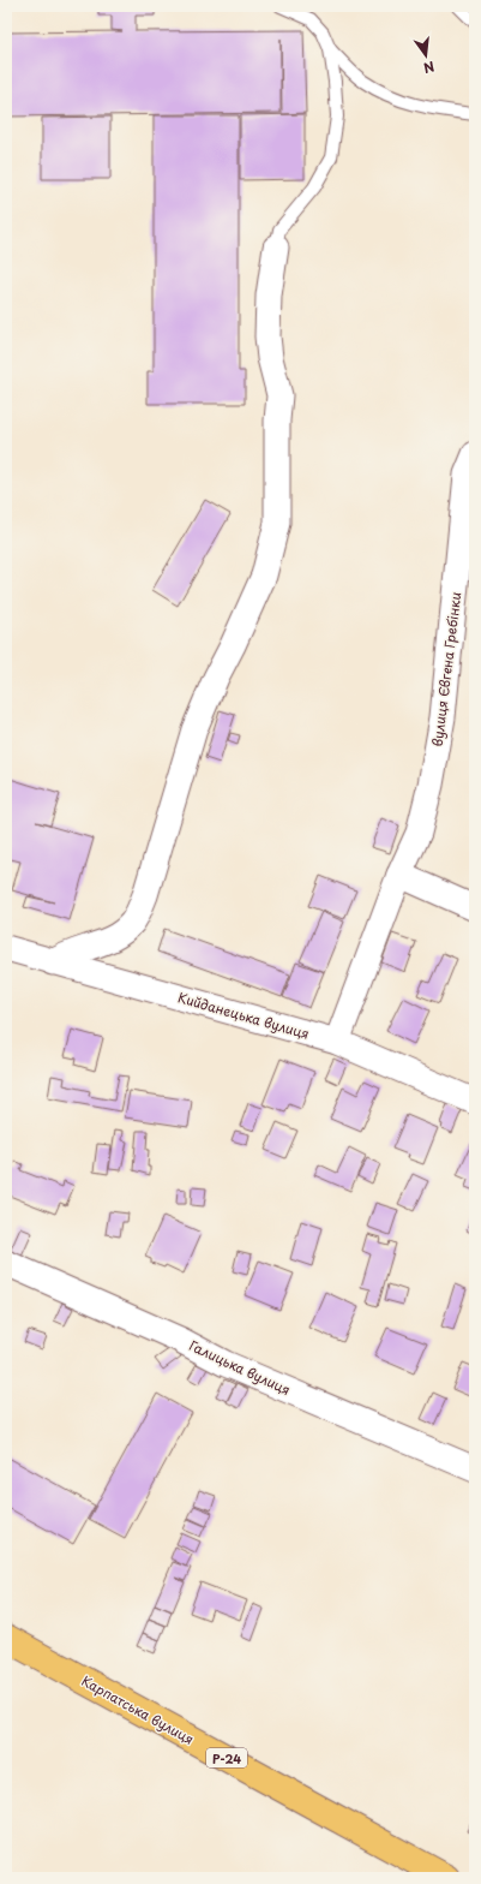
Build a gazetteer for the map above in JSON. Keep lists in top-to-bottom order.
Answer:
{
  "streets": {
    "main road": ["Карпатська вулиця", "Р-24"],
    "street": ["вулиця Євгена Гребінки", "Кийданецька вулиця", "Галицька вулиця"]
  },
  "crossings": [
    ["вулиця Євгена Гребінки", "Кийданецька вулиця"]
  ],
  "north": "bottom"
}
